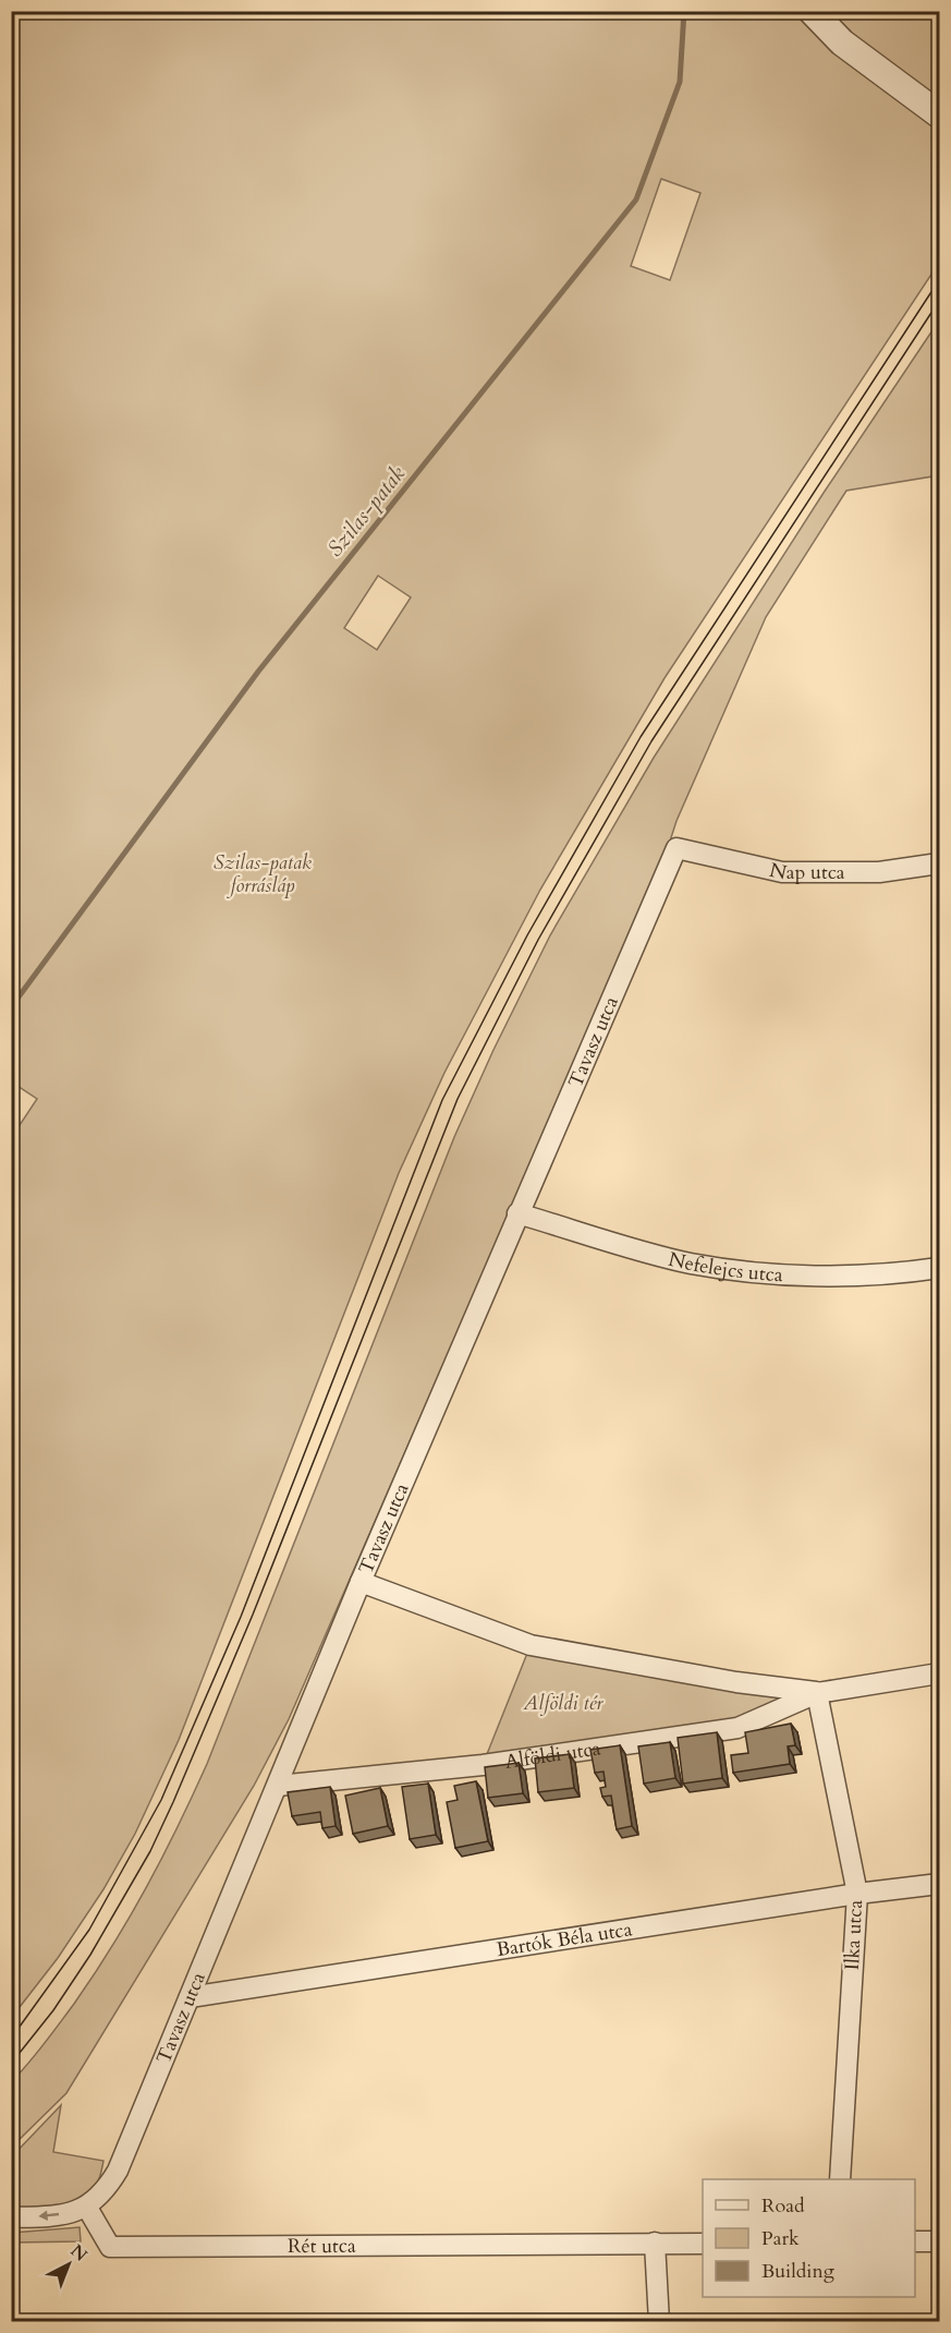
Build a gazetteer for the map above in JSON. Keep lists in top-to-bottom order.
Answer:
{
  "streets": {
    "street": [
      "Nap utca",
      "Tavasz utca",
      "Nefelejcs utca",
      "Alföldi utca",
      "Ilka utca",
      "Bartók Béla utca",
      "Rét utca"
    ]
  },
  "crossings": [
    ["Nap utca", "Tavasz utca"],
    ["Tavasz utca", "Nefelejcs utca"],
    ["Tavasz utca", "Alföldi utca"],
    ["Tavasz utca", "Bartók Béla utca"],
    ["Tavasz utca", "Rét utca"],
    ["Alföldi utca", "Ilka utca"],
    ["Ilka utca", "Bartók Béla utca"]
  ],
  "water": ["Szilas-patak"],
  "parks": ["Szilas-patak forrásláp", "Alföldi tér"],
  "legend": ["Road", "Park", "Building"],
  "north": "top right"
}
